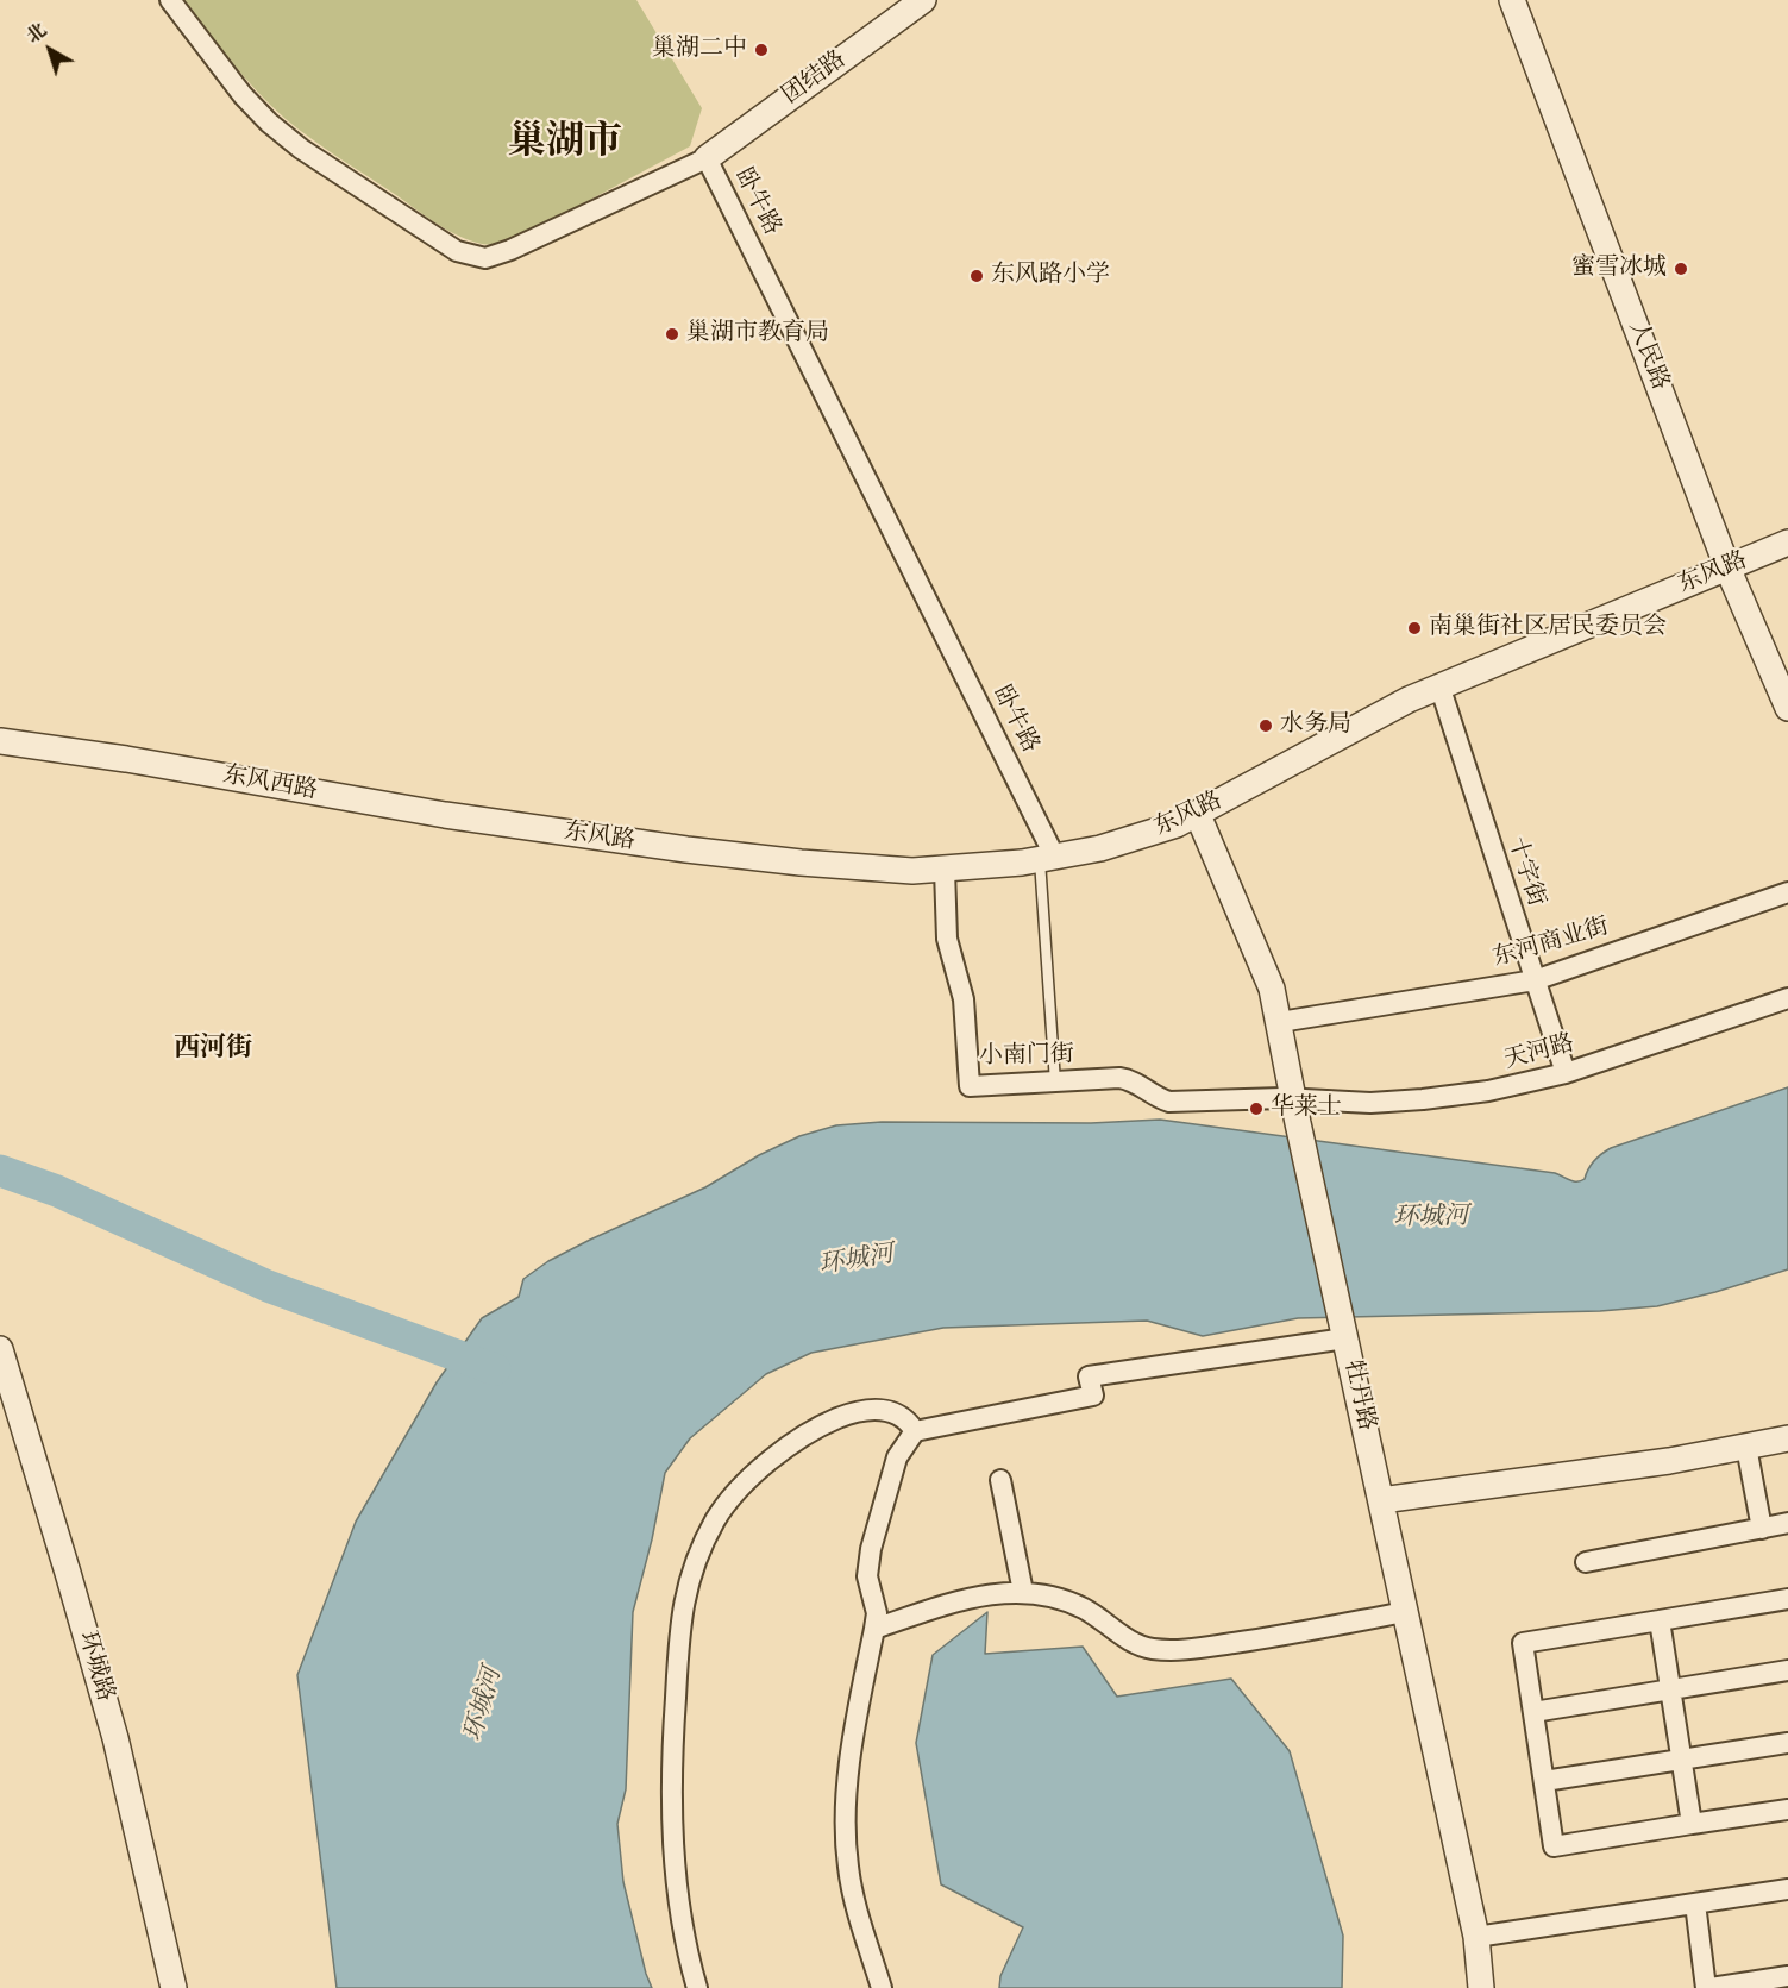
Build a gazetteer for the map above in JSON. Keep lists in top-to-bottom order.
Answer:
{
  "streets": {
    "street": [
      "团结路",
      "卧牛路",
      "人民路",
      "东风路",
      "东风西路",
      "十字街",
      "东河商业街",
      "天河路",
      "小南门街",
      "牡丹路",
      "环城路"
    ]
  },
  "crossings": [
    ["团结路", "卧牛路"],
    ["卧牛路", "东风路"],
    ["人民路", "东风路"],
    ["东风路", "东风西路"],
    ["东风路", "十字街"],
    ["东风路", "小南门街"],
    ["东风路", "牡丹路"],
    ["十字街", "东河商业街"],
    ["十字街", "天河路"],
    ["东河商业街", "牡丹路"],
    ["天河路", "小南门街"],
    ["天河路", "牡丹路"],
    ["小南门街", "牡丹路"]
  ],
  "districts": ["巢湖市", "西河街"],
  "water": ["环城河"],
  "places": [
    "巢湖二中",
    "蜜雪冰城",
    "东风路小学",
    "巢湖市教育局",
    "南巢街社区居民委员会",
    "水务局",
    "华莱士"
  ],
  "north": "top left"
}
